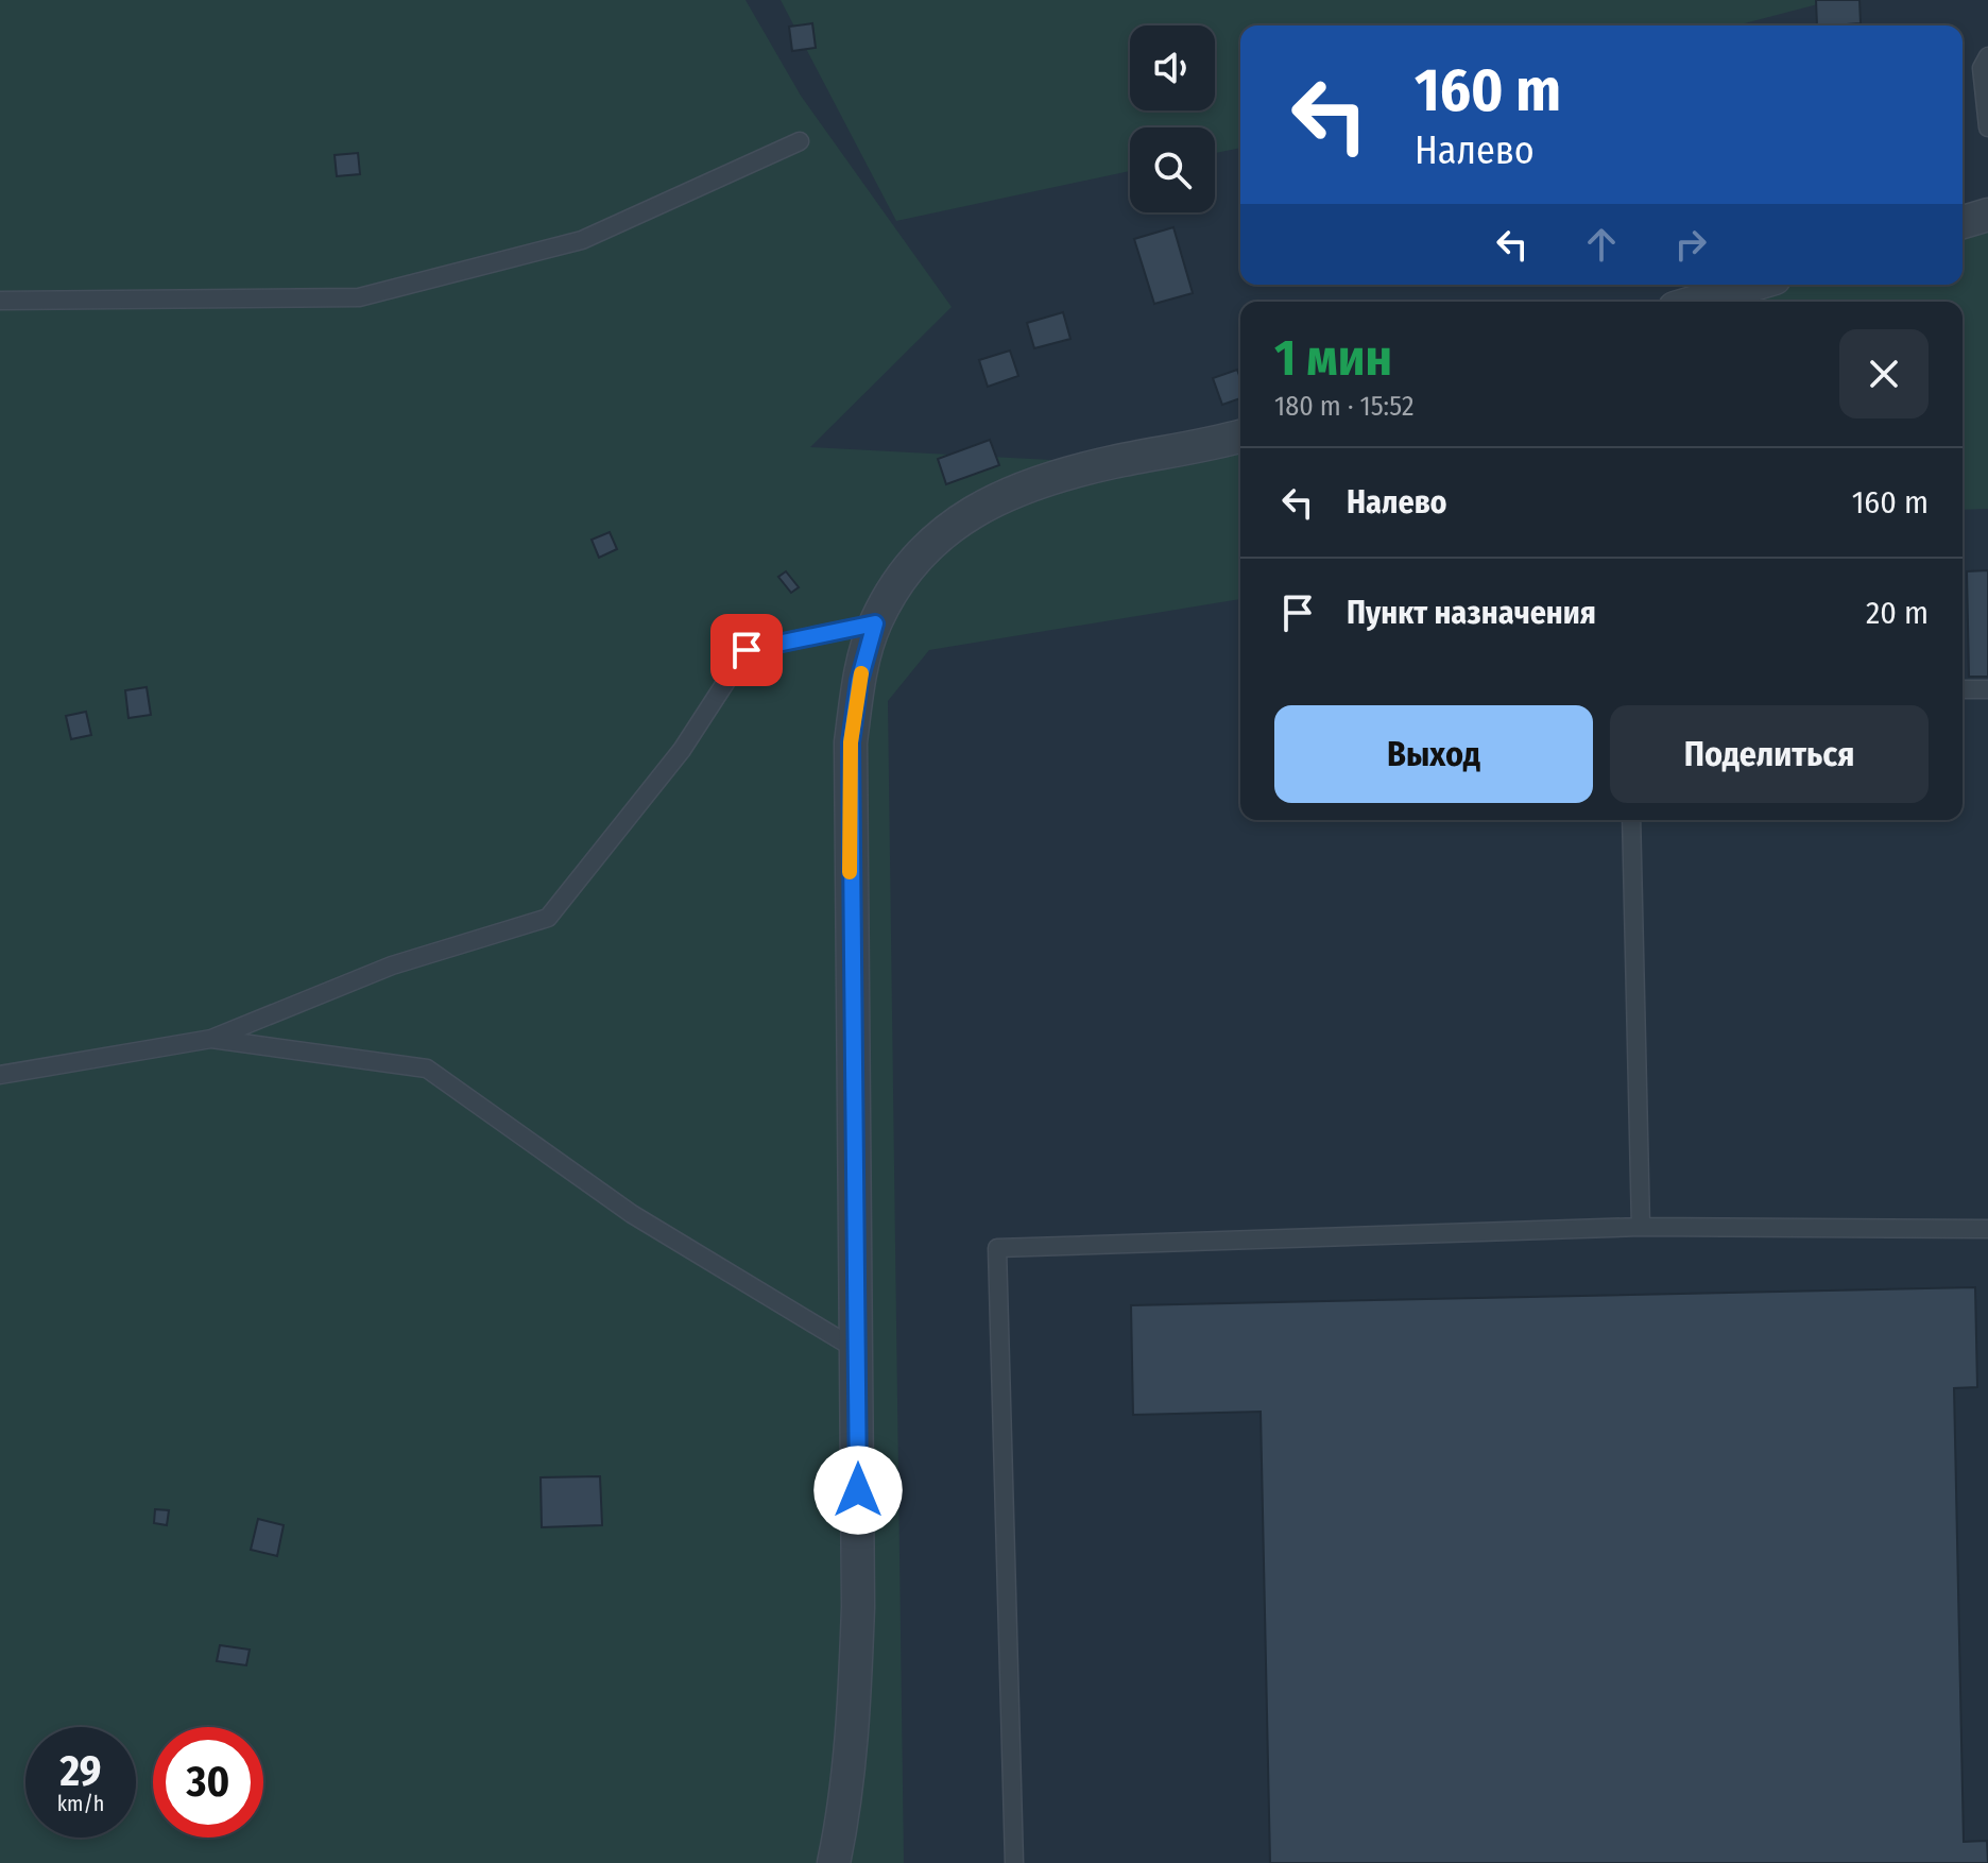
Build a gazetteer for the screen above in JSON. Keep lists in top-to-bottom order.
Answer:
{
  "page": {
    "turn": ["160 m", "Налево"],
    "heading": ["1 мин", "180 m · 15:52"],
    "list": [
      {
        "name": "Налево",
        "value": "160 m"
      },
      {
        "name": "Пункт назначения",
        "value": "20 m"
      }
    ],
    "buttons": ["Выход", "Поделиться"],
    "speed": "29 km/h",
    "limit": "30"
  }
}
